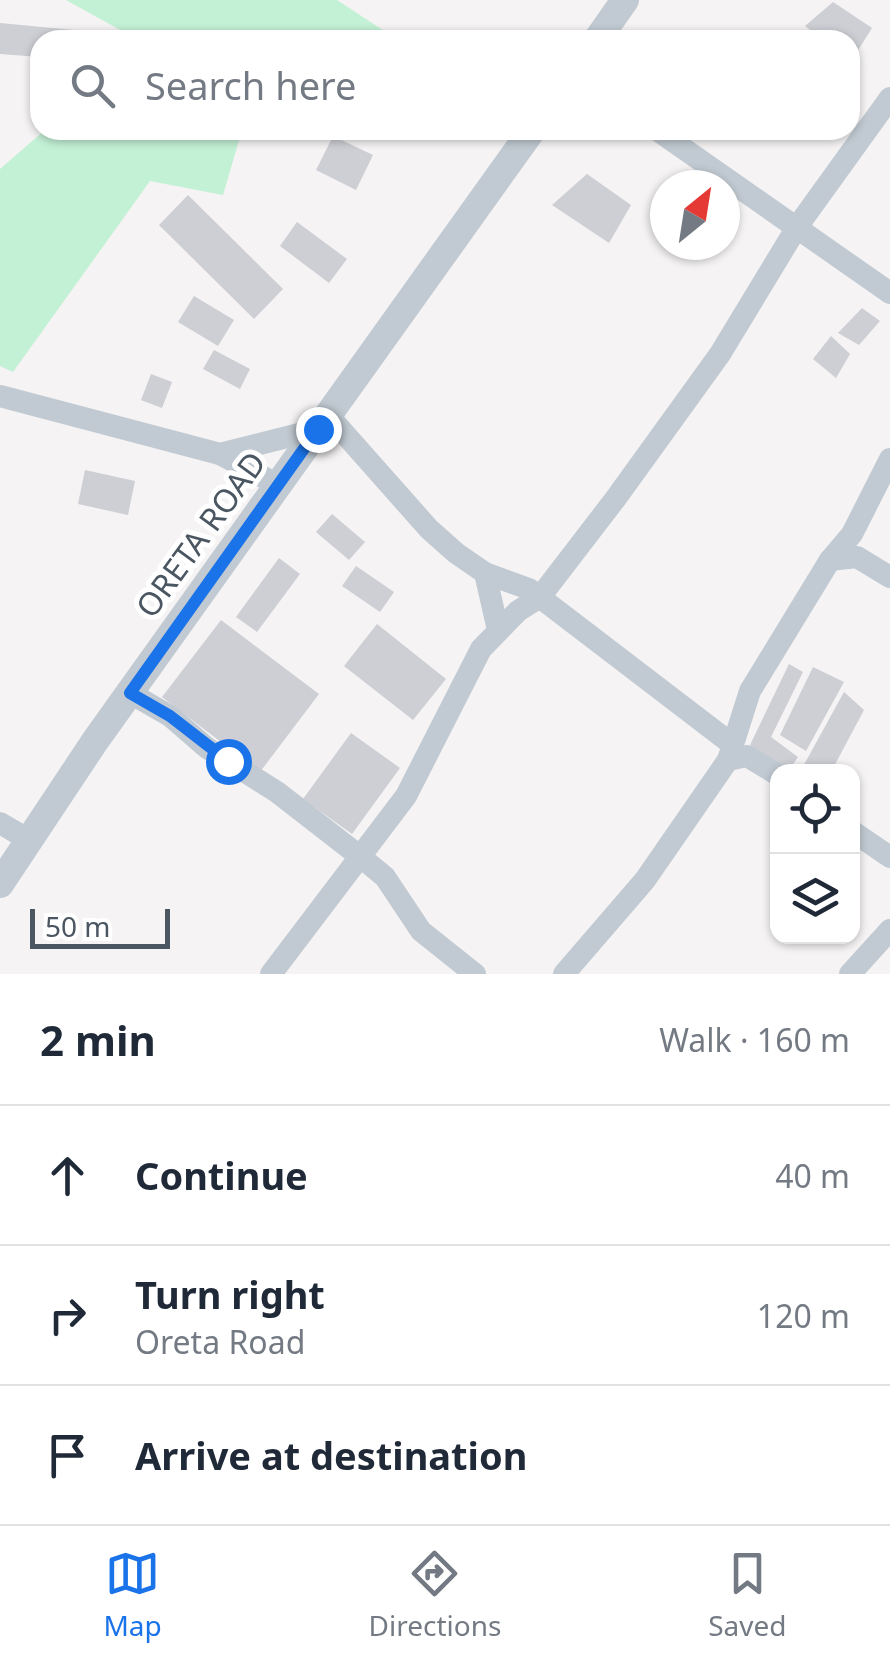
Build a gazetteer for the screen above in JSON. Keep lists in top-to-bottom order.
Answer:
{
  "streets": {
    "street": ["ORETA ROAD"]
  },
  "scale_bar": "50 m",
  "north": "top right",
  "page": {
    "search": "Search here",
    "scale": "50 m",
    "heading": ["2 min", "Walk · 160 m"],
    "list": [
      ["Continue", "40 m"],
      ["Turn right", "Oreta Road", "120 m"],
      "Arrive at destination"
    ],
    "nav": ["Map", "Directions", "Saved"]
  }
}
